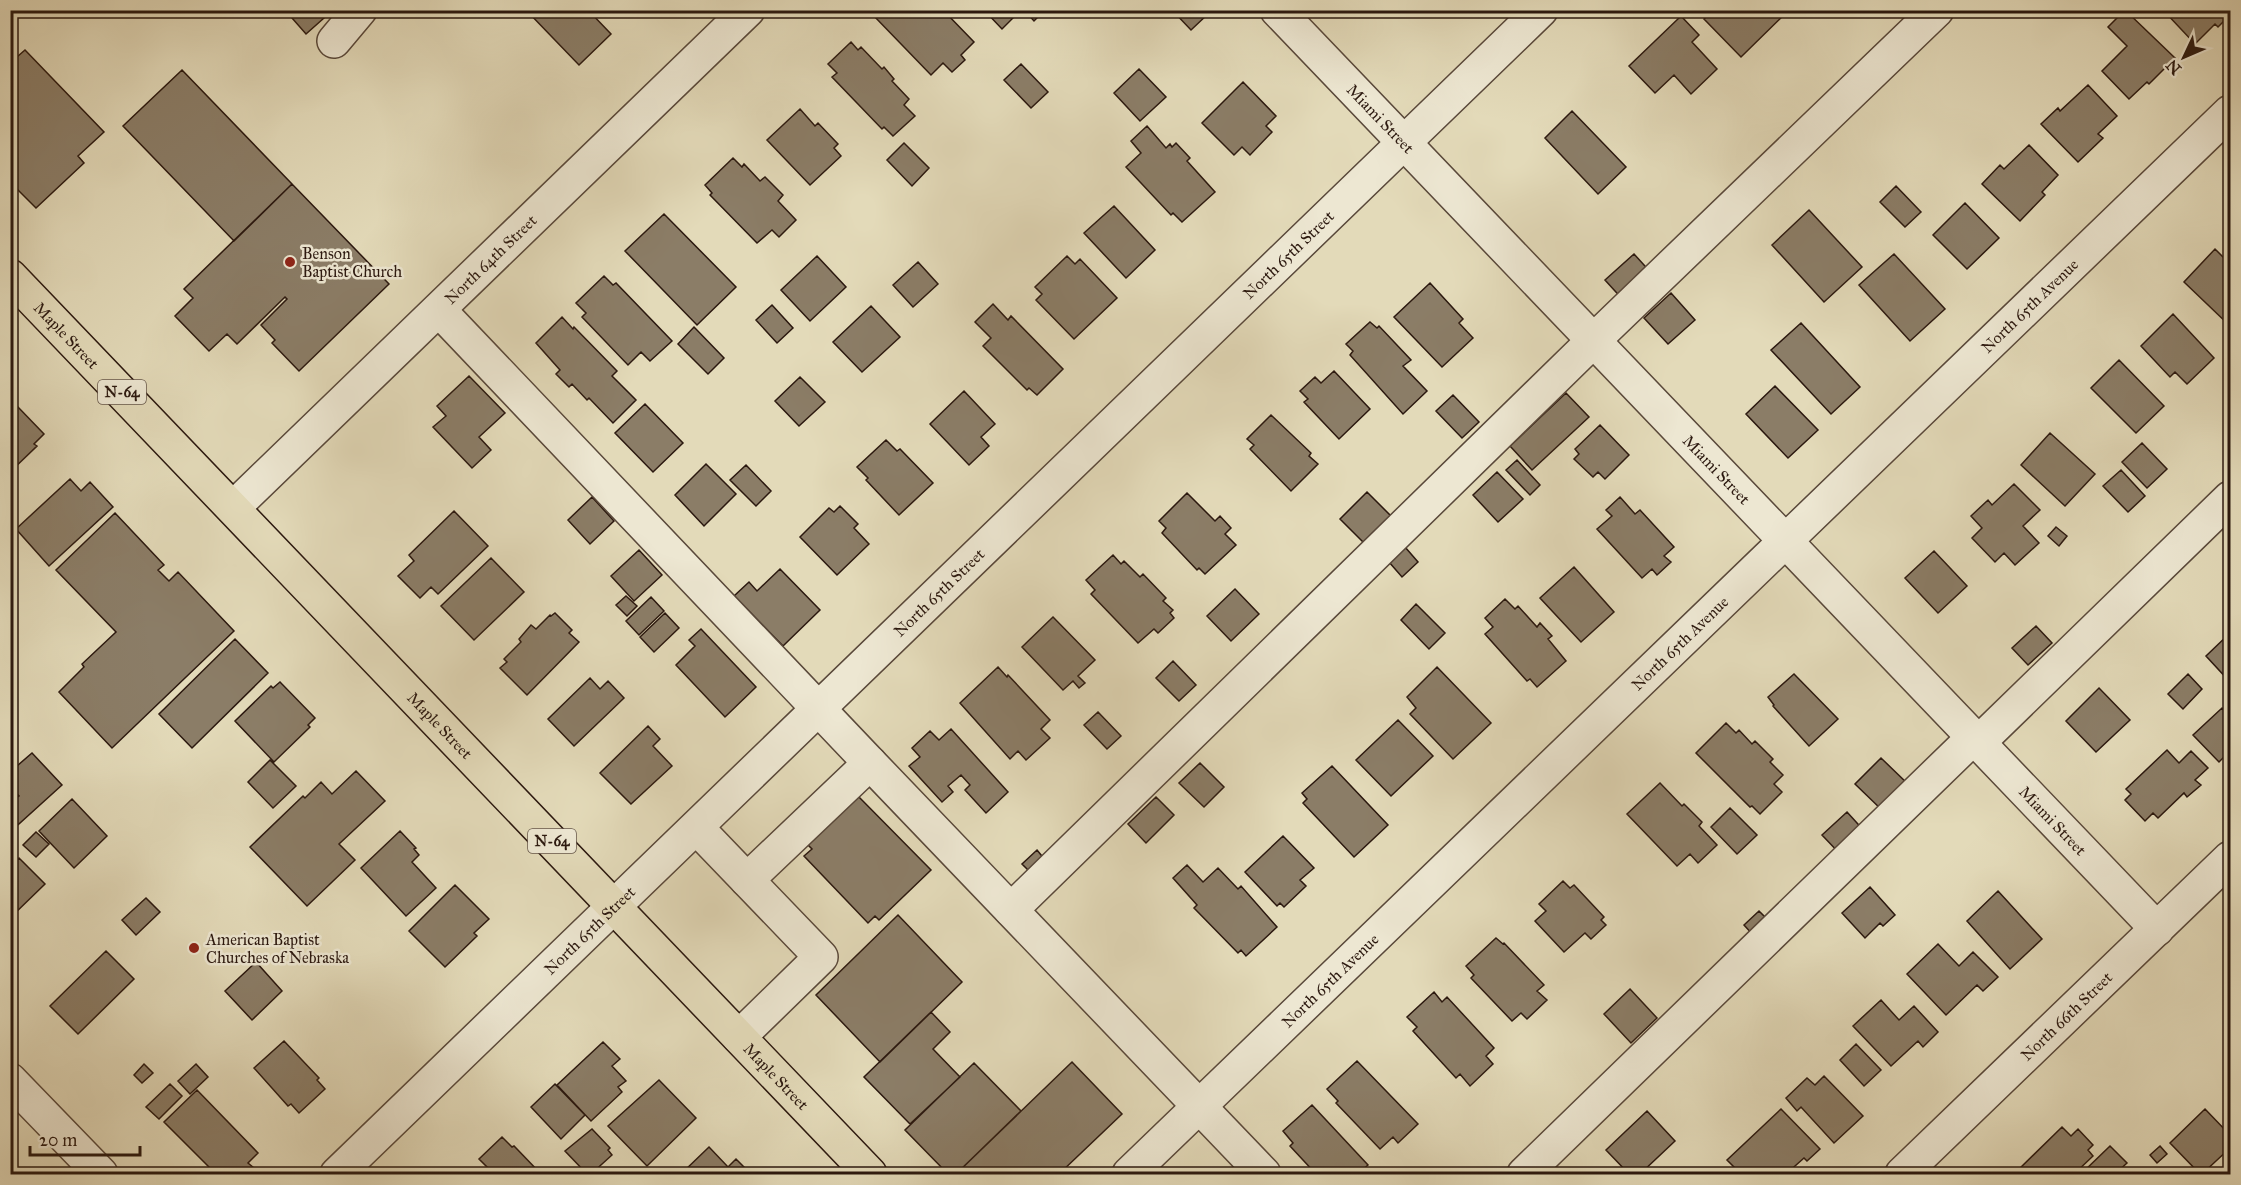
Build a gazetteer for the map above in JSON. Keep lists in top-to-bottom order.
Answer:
{
  "streets": {
    "main road": ["Maple Street", "N-64"],
    "street": [
      "Miami Street",
      "North 65th Street",
      "North 64th Street",
      "North 65th Avenue",
      "North 66th Street"
    ]
  },
  "crossings": [
    ["Miami Street", "North 65th Street"],
    ["Miami Street", "North 65th Avenue"],
    ["Miami Street", "North 66th Street"],
    ["North 65th Street", "Maple Street"],
    ["North 64th Street", "Maple Street"]
  ],
  "places": ["Benson Baptist Church", "American Baptist Churches of Nebraska"],
  "scale_bar": "20 m",
  "north": "bottom left"
}
